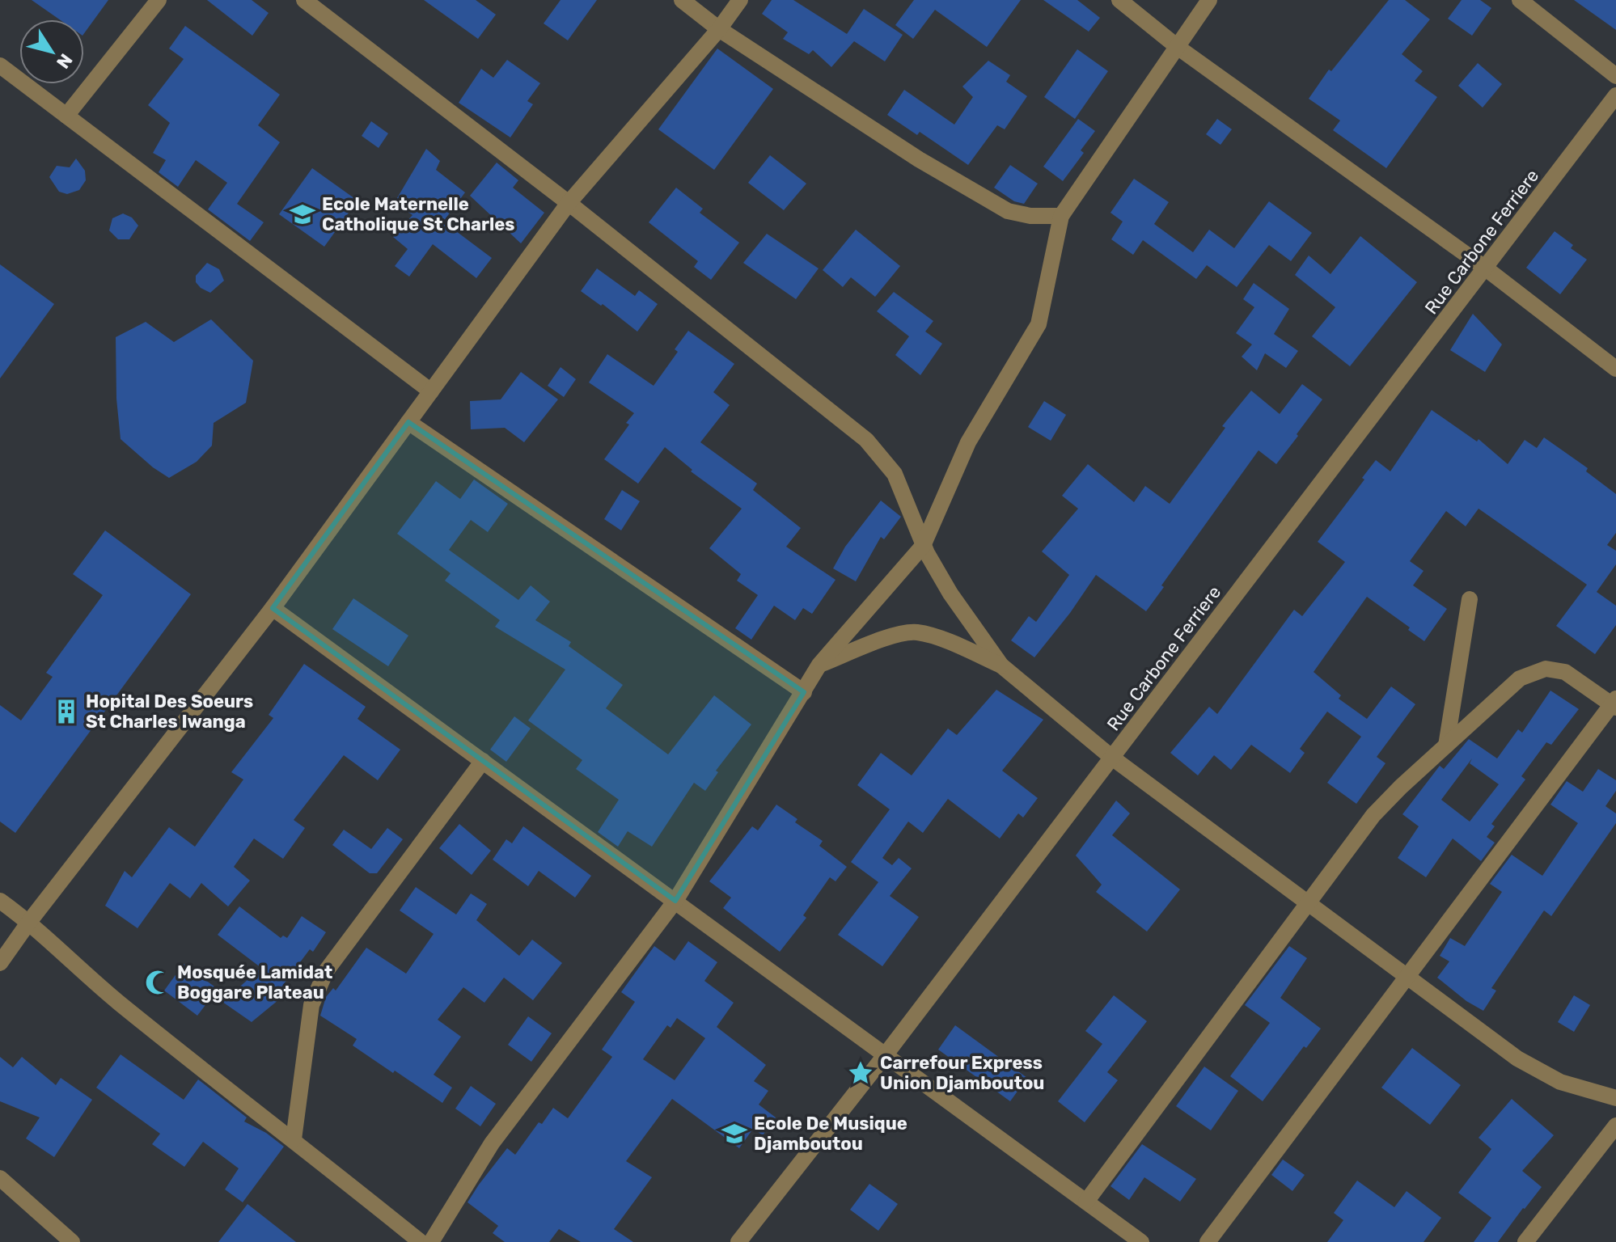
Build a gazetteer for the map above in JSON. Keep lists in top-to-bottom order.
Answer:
{
  "streets": {
    "street": ["Rue Carbone Ferriere"]
  },
  "places": {
    "school or university": ["Ecole Maternelle Catholique St Charles", "Ecole De Musique Djamboutou"],
    "building": ["Hopital Des Soeurs St Charles Iwanga"],
    "mosque": ["Mosquée Lamidat Boggare Plateau"],
    "place": ["Carrefour Express Union Djamboutou"]
  },
  "north": "bottom right"
}
